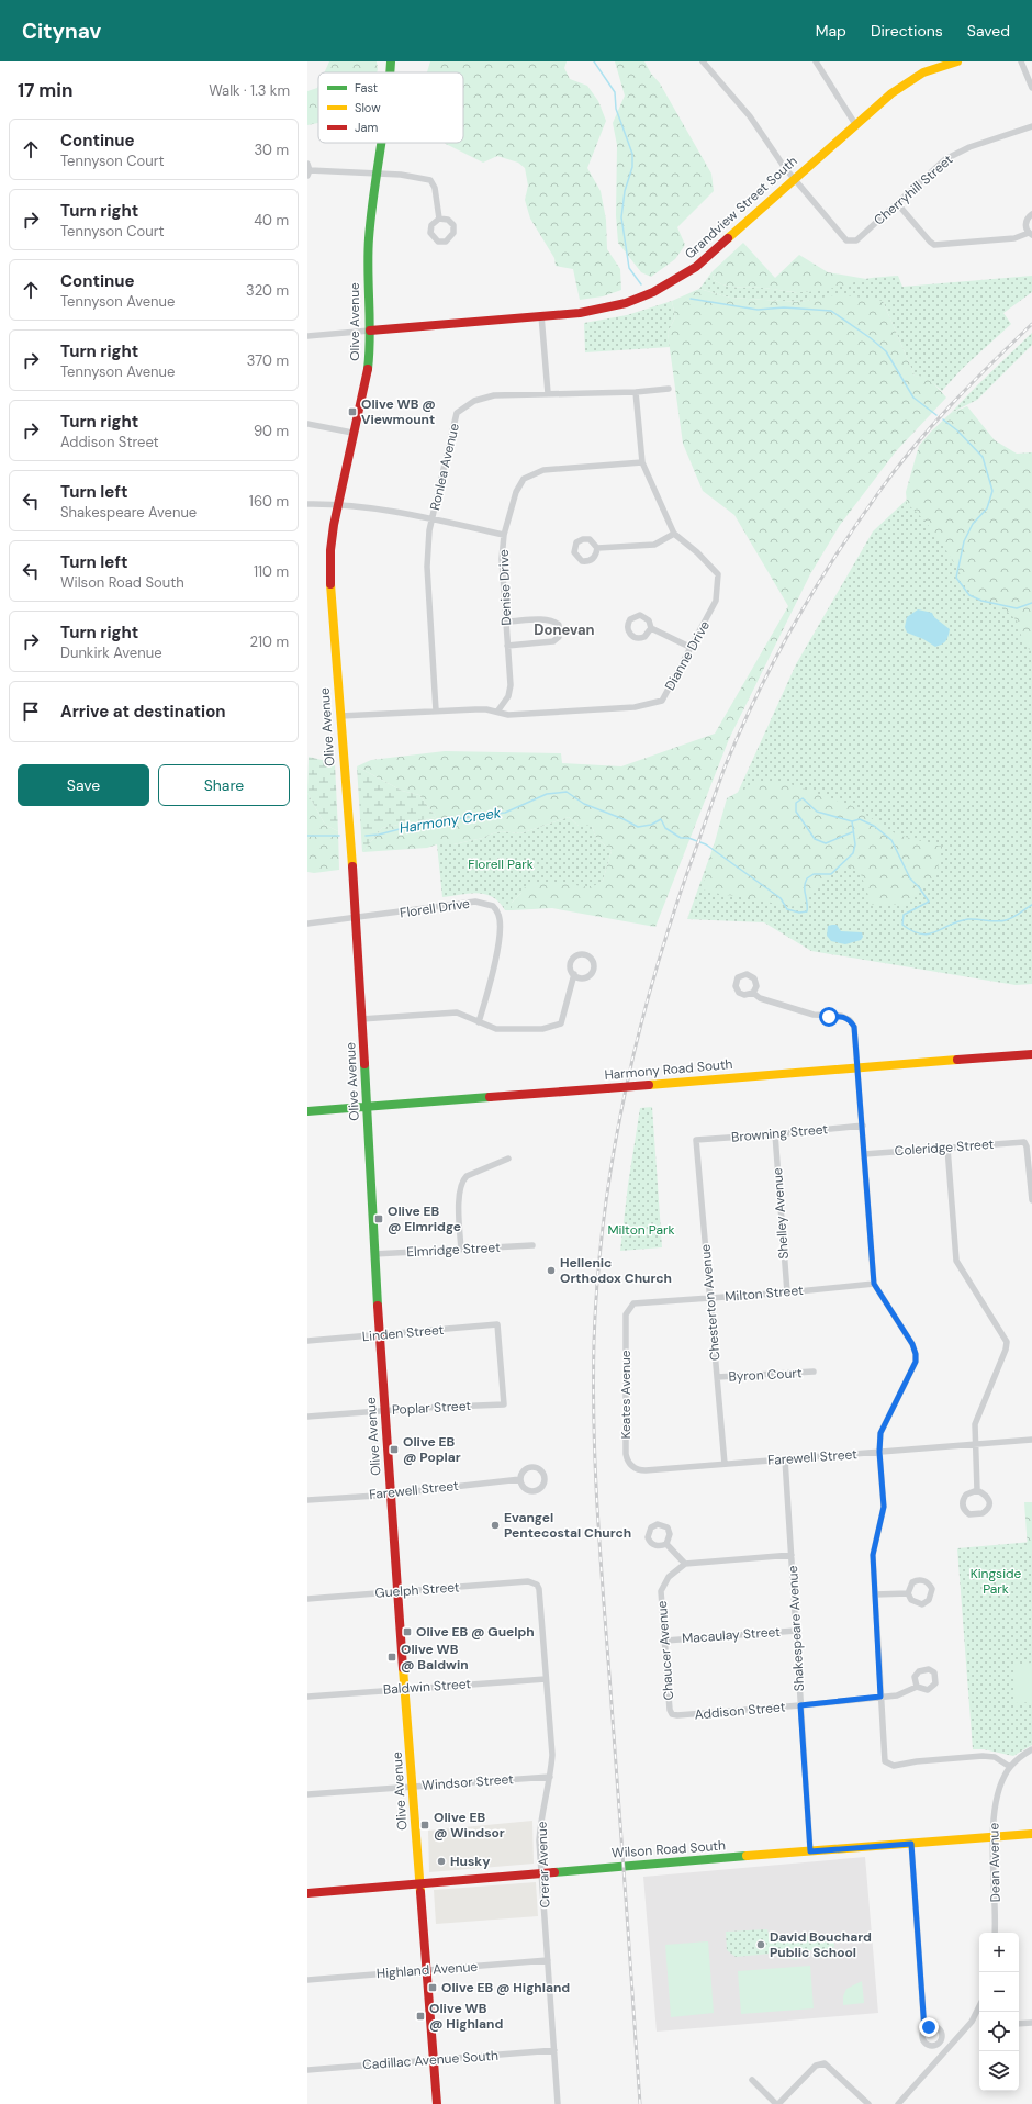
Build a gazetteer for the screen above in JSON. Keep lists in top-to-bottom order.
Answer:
{
  "streets": {
    "main road": [
      "Grandview Street South",
      "Olive Avenue",
      "Harmony Road South",
      "Wilson Road South"
    ],
    "street": [
      "Cherryhill Street",
      "Ronlea Avenue",
      "Denise Drive",
      "Dianne Drive",
      "Florell Drive",
      "Browning Street",
      "Coleridge Street",
      "Shelley Avenue",
      "Elmridge Street",
      "Milton Street",
      "Chesterton Avenue",
      "Linden Street",
      "Byron Court",
      "Keates Avenue",
      "Poplar Street",
      "Farewell Street",
      "Guelph Street",
      "Shakespeare Avenue",
      "Macaulay Street",
      "Chaucer Avenue",
      "Baldwin Street",
      "Addison Street",
      "Windsor Street",
      "Dean Avenue",
      "Crerar Avenue",
      "Highland Avenue",
      "Cadillac Avenue South"
    ]
  },
  "crossings": [
    ["Cherryhill Street", "Grandview Street South"],
    ["Grandview Street South", "Olive Avenue"],
    ["Olive Avenue", "Dianne Drive"],
    ["Olive Avenue", "Florell Drive"],
    ["Olive Avenue", "Harmony Road South"],
    ["Olive Avenue", "Elmridge Street"],
    ["Olive Avenue", "Linden Street"],
    ["Olive Avenue", "Poplar Street"],
    ["Olive Avenue", "Farewell Street"],
    ["Olive Avenue", "Guelph Street"],
    ["Olive Avenue", "Baldwin Street"],
    ["Olive Avenue", "Windsor Street"],
    ["Olive Avenue", "Wilson Road South"],
    ["Olive Avenue", "Highland Avenue"],
    ["Olive Avenue", "Cadillac Avenue South"],
    ["Ronlea Avenue", "Dianne Drive"],
    ["Denise Drive", "Dianne Drive"],
    ["Browning Street", "Shelley Avenue"],
    ["Browning Street", "Chesterton Avenue"],
    ["Shelley Avenue", "Milton Street"],
    ["Milton Street", "Chesterton Avenue"],
    ["Milton Street", "Keates Avenue"],
    ["Chesterton Avenue", "Byron Court"],
    ["Chesterton Avenue", "Farewell Street"],
    ["Linden Street", "Poplar Street"],
    ["Keates Avenue", "Farewell Street"],
    ["Farewell Street", "Shakespeare Avenue"],
    ["Guelph Street", "Crerar Avenue"],
    ["Shakespeare Avenue", "Macaulay Street"],
    ["Shakespeare Avenue", "Addison Street"],
    ["Shakespeare Avenue", "Wilson Road South"],
    ["Macaulay Street", "Chaucer Avenue"],
    ["Chaucer Avenue", "Addison Street"],
    ["Baldwin Street", "Crerar Avenue"],
    ["Windsor Street", "Crerar Avenue"],
    ["Wilson Road South", "Dean Avenue"],
    ["Wilson Road South", "Crerar Avenue"],
    ["Crerar Avenue", "Highland Avenue"],
    ["Crerar Avenue", "Cadillac Avenue South"]
  ],
  "districts": ["Donevan"],
  "water": ["Harmony Creek"],
  "parks": ["Florell Park", "Milton Park", "Kingside Park"],
  "places": {
    "transit": [
      "Olive WB @ Viewmount",
      "Olive EB @ Elmridge",
      "Olive EB @ Poplar",
      "Olive EB @ Guelph",
      "Olive WB @ Baldwin",
      "Olive EB @ Windsor",
      "Olive EB @ Highland",
      "Olive WB @ Highland"
    ],
    "other": [
      "Hellenic Orthodox Church",
      "Evangel Pentecostal Church",
      "Husky",
      "David Bouchard Public School"
    ]
  },
  "legend": ["Fast", "Slow", "Jam"],
  "page": {
    "header": "Citynav",
    "nav": ["Map", "Directions", "Saved"],
    "heading": ["17 min", "Walk · 1.3 km"],
    "list": [
      ["Continue", "Tennyson Court", "30 m"],
      ["Turn right", "Tennyson Court", "40 m"],
      ["Continue", "Tennyson Avenue", "320 m"],
      ["Turn right", "Tennyson Avenue", "370 m"],
      ["Turn right", "Addison Street", "90 m"],
      ["Turn left", "Shakespeare Avenue", "160 m"],
      ["Turn left", "Wilson Road South", "110 m"],
      ["Turn right", "Dunkirk Avenue", "210 m"],
      "Arrive at destination"
    ],
    "buttons": ["Save", "Share"],
    "map_buttons": ["+", "−"]
  }
}
